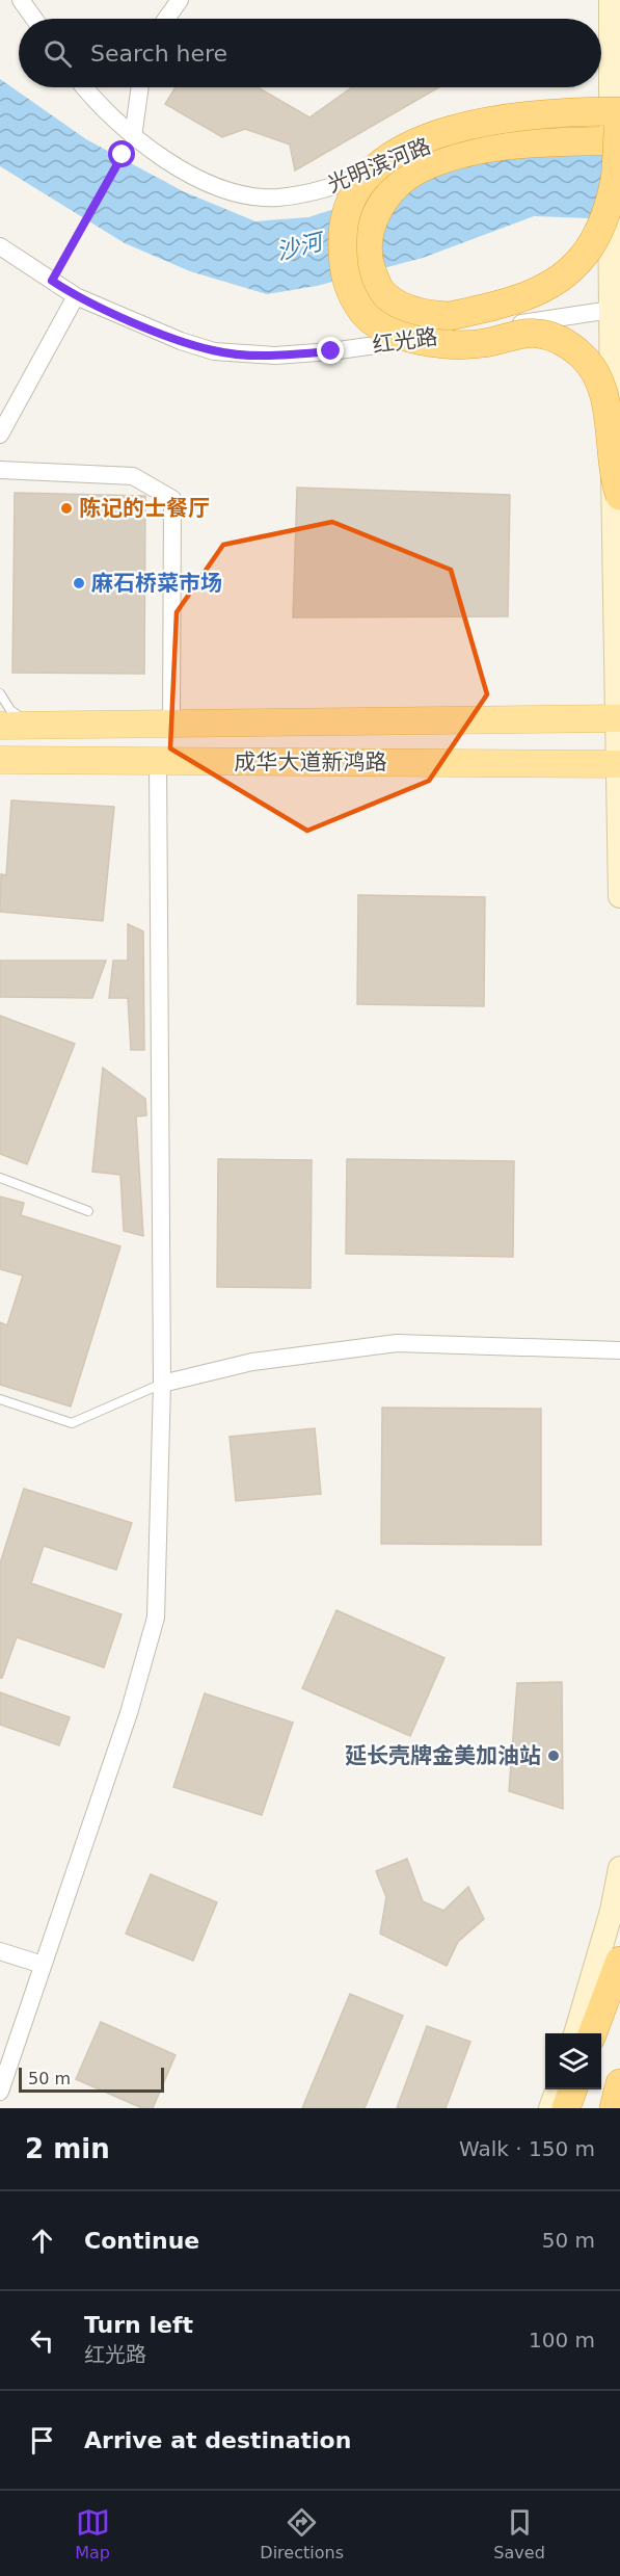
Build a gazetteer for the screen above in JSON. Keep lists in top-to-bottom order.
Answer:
{
  "streets": {
    "main road": ["成华大道新鸿路"],
    "street": ["光明滨河路", "红光路"]
  },
  "water": ["沙河"],
  "places": ["陈记的士餐厅", "麻石桥菜市场", "延长壳牌金美加油站"],
  "scale_bar": "50 m",
  "page": {
    "search": "Search here",
    "scale": "50 m",
    "heading": ["2 min", "Walk · 150 m"],
    "list": [
      ["Continue", "50 m"],
      ["Turn left", "红光路", "100 m"],
      "Arrive at destination"
    ],
    "nav": ["Map", "Directions", "Saved"]
  }
}
